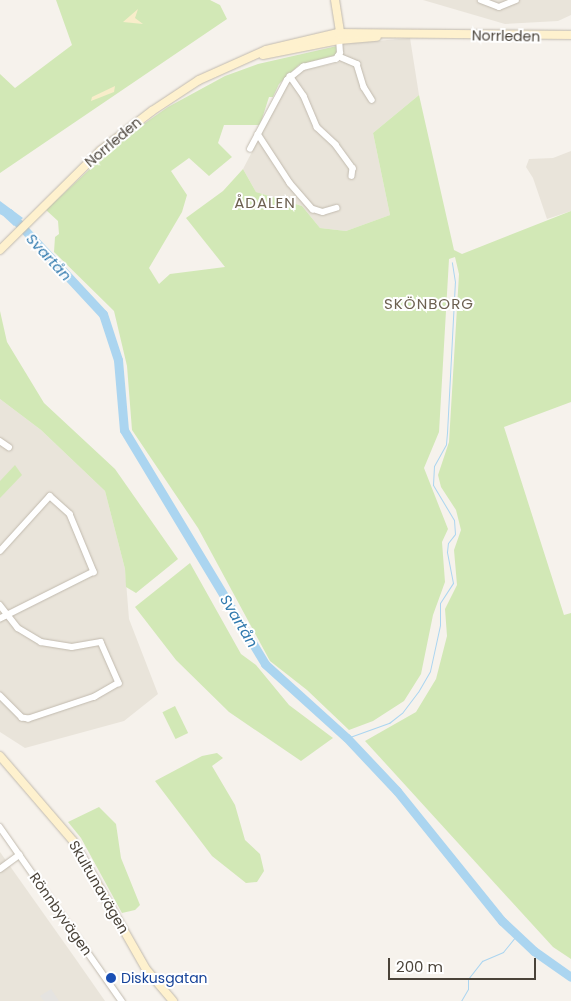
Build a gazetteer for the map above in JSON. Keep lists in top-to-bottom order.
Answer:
{
  "streets": {
    "main road": ["Norrleden", "Skultunavägen"],
    "street": ["Rönnbyvägen"]
  },
  "districts": ["ÅDALEN", "SKÖNBORG"],
  "water": ["Svartån"],
  "places": ["Diskusgatan"],
  "scale_bar": "200 m"
}
